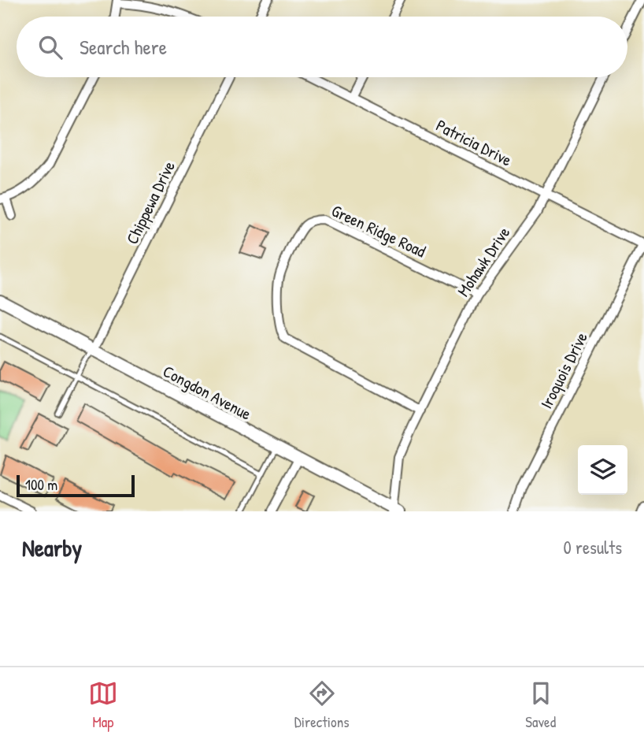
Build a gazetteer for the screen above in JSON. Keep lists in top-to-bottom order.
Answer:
{
  "streets": {
    "street": [
      "Patricia Drive",
      "Chippewa Drive",
      "Green Ridge Road",
      "Mohawk Drive",
      "Iroquois Drive",
      "Congdon Avenue"
    ]
  },
  "crossings": [
    ["Patricia Drive", "Mohawk Drive"],
    ["Patricia Drive", "Iroquois Drive"],
    ["Chippewa Drive", "Congdon Avenue"],
    ["Green Ridge Road", "Mohawk Drive"],
    ["Mohawk Drive", "Congdon Avenue"]
  ],
  "scale_bar": "100 m",
  "page": {
    "search": "Search here",
    "scale": "100 m",
    "heading": ["Nearby", "0 results"],
    "nav": ["Map", "Directions", "Saved"]
  }
}
